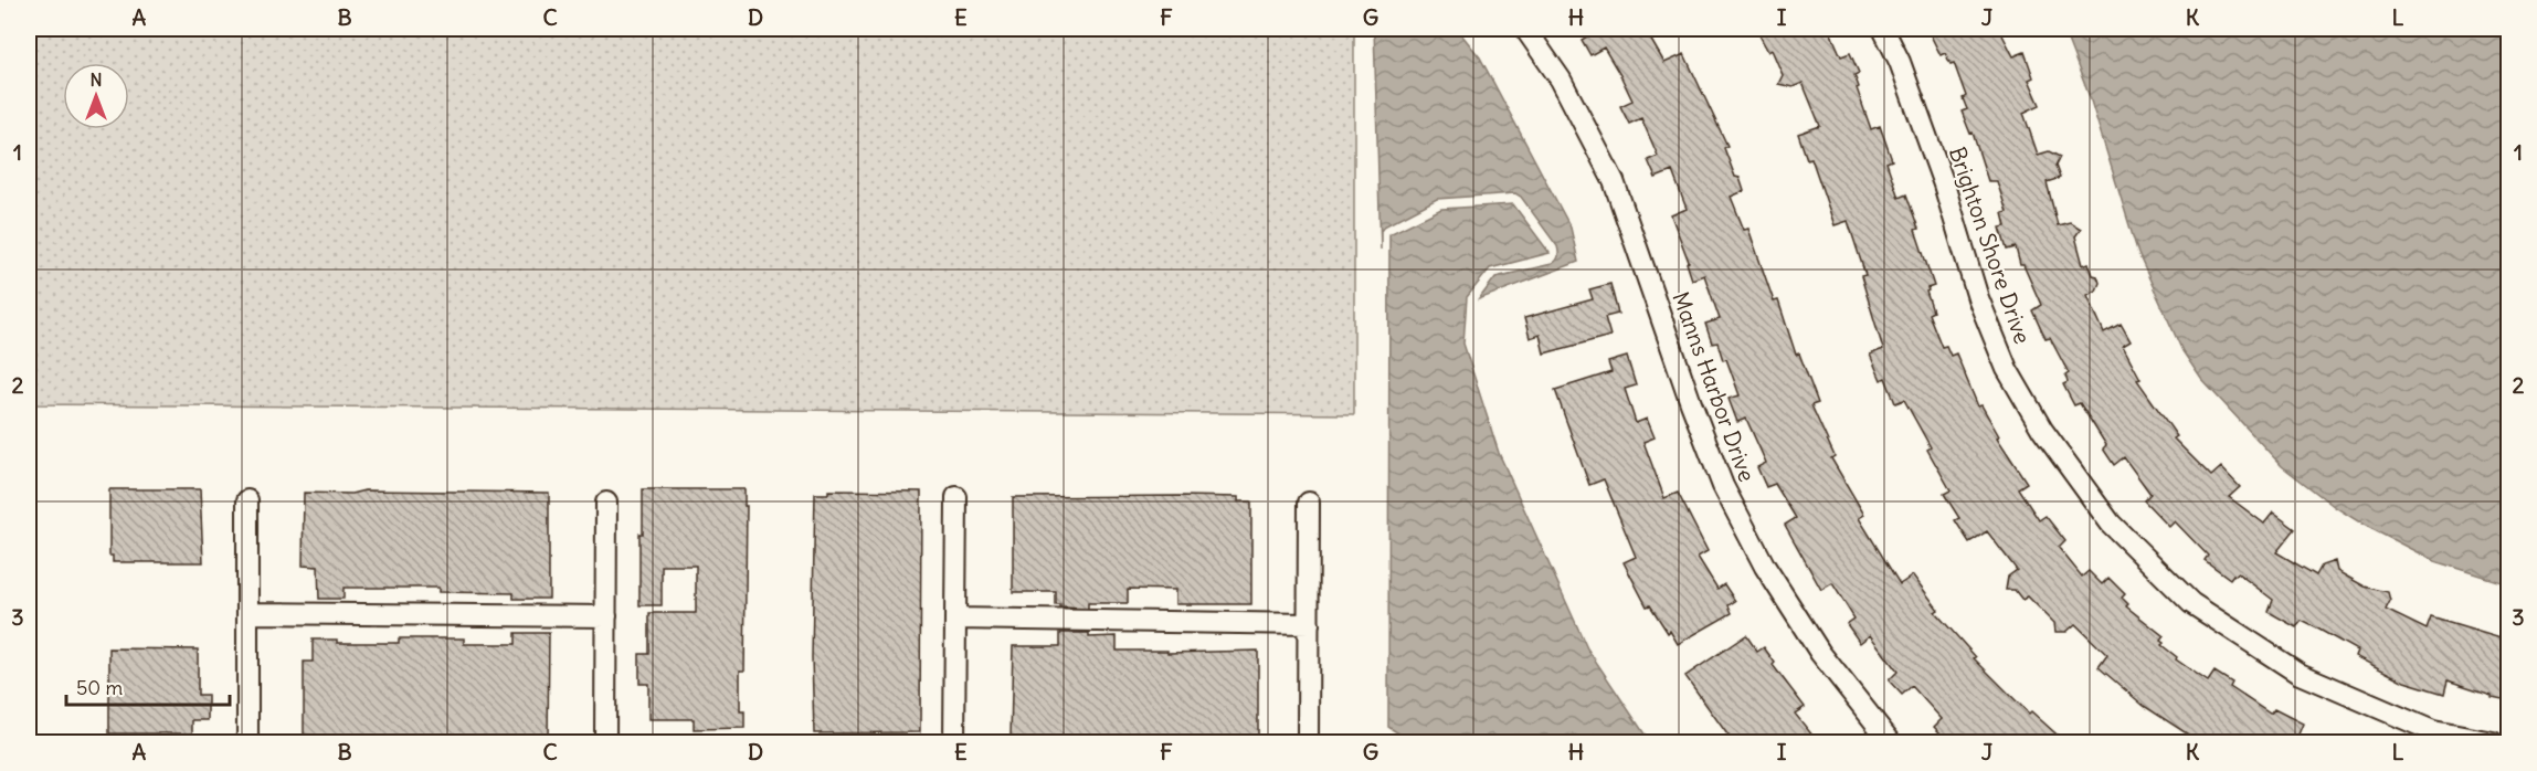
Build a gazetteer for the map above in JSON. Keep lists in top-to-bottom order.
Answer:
{
  "streets": {
    "street": ["Brighton Shore Drive", "Manns Harbor Drive"]
  },
  "scale_bar": "50 m",
  "north": "top",
  "grid": {
    "columns": [
      "A",
      "B",
      "C",
      "D",
      "E",
      "F",
      "G",
      "H",
      "I",
      "J",
      "K",
      "L"
    ],
    "rows": ["1", "2", "3"]
  }
}
